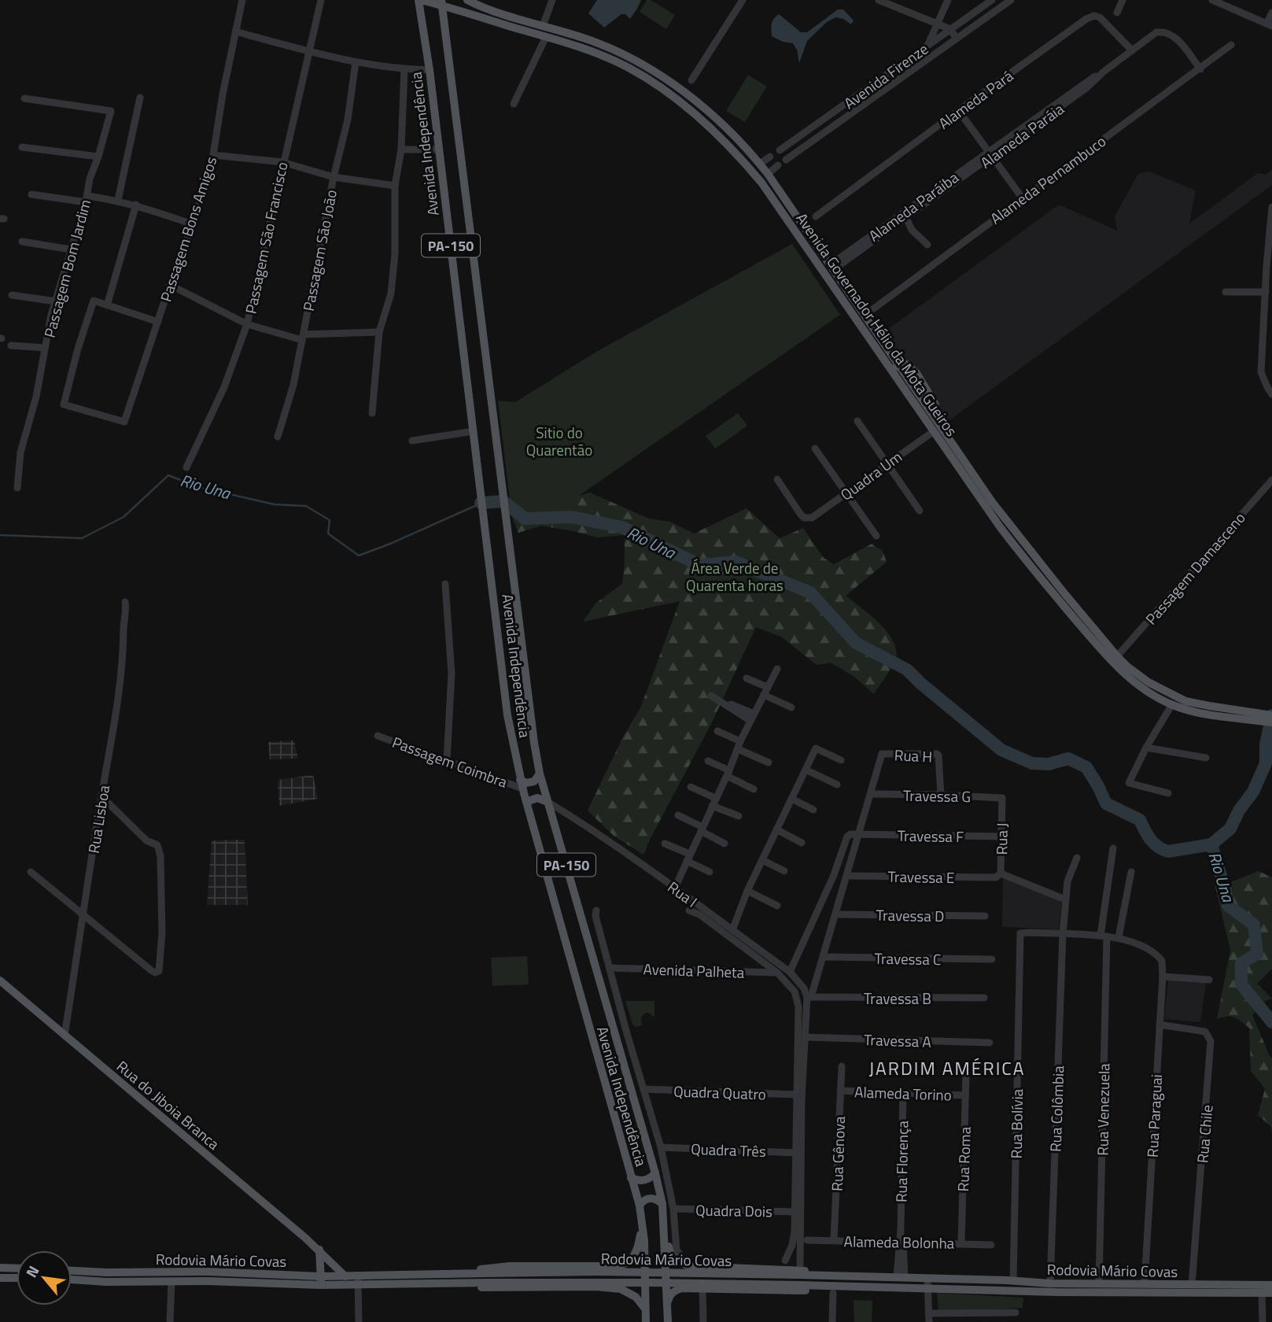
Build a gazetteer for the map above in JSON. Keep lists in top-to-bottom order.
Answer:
{
  "streets": {
    "main road": [
      "Avenida Independência",
      "PA-150",
      "Avenida Governador Hélio da Mota Gueiros",
      "Rua do Jiboia Branca",
      "Rodovia Mário Covas"
    ],
    "street": [
      "Avenida Firenze",
      "Alameda Pará",
      "Alameda Paráia",
      "Alameda Pernambuco",
      "Alameda Paráiba",
      "Passagem Bons Amigos",
      "Passagem São Francisco",
      "Passagem São João",
      "Passagem Bom Jardim",
      "Quadra Um",
      "Passagem Damasceno",
      "Rua H",
      "Passagem Coimbra",
      "Travessa G",
      "Rua Lisboa",
      "Travessa F",
      "Rua J",
      "Travessa E",
      "Rua I",
      "Travessa D",
      "Travessa C",
      "Avenida Palheta",
      "Travessa B",
      "Travessa A",
      "Quadra Quatro",
      "Alameda Torino",
      "Rua Colômbia",
      "Rua Venezuela",
      "Rua Paraguai",
      "Rua Bolívia",
      "Rua Chile",
      "Quadra Três",
      "Rua Gênova",
      "Rua Roma",
      "Rua Florença",
      "Quadra Dois",
      "Alameda Bolonha"
    ]
  },
  "crossings": [
    ["Alameda Pará", "Alameda Paráiba"],
    ["Alameda Paráia", "Alameda Paráiba"],
    ["Avenida Independência", "Avenida Governador Hélio da Mota Gueiros"],
    ["Avenida Independência", "Passagem Coimbra"],
    ["Avenida Independência", "Rua I"],
    ["Avenida Governador Hélio da Mota Gueiros", "Quadra Um"],
    ["Avenida Governador Hélio da Mota Gueiros", "Passagem Damasceno"],
    ["Rua H", "Travessa G"],
    ["Travessa G", "Rua J"],
    ["Rua Lisboa", "Rua do Jiboia Branca"],
    ["Travessa F", "Rua J"],
    ["Rua J", "Travessa E"],
    ["Rua I", "Travessa B"],
    ["Avenida Palheta", "Quadra Dois"],
    ["Quadra Quatro", "Quadra Dois"],
    ["Alameda Torino", "Rua Gênova"],
    ["Alameda Torino", "Rua Roma"],
    ["Alameda Torino", "Rua Florença"],
    ["Rua do Jiboia Branca", "Rodovia Mário Covas"],
    ["Rua Colômbia", "Rua Bolívia"],
    ["Rua Colômbia", "Rodovia Mário Covas"],
    ["Rua Venezuela", "Rodovia Mário Covas"],
    ["Rua Paraguai", "Rua Chile"],
    ["Rua Paraguai", "Rodovia Mário Covas"],
    ["Rua Bolívia", "Rodovia Mário Covas"],
    ["Rua Chile", "Rodovia Mário Covas"],
    ["Quadra Três", "Quadra Dois"],
    ["Rua Gênova", "Alameda Bolonha"],
    ["Rua Roma", "Alameda Bolonha"],
    ["Rua Florença", "Alameda Bolonha"],
    ["Rua Florença", "Rodovia Mário Covas"]
  ],
  "districts": ["JARDIM AMÉRICA"],
  "water": ["Rio Una"],
  "parks": ["Sitio do Quarentão", "Área Verde de Quarenta horas"],
  "north": "top left"
}
